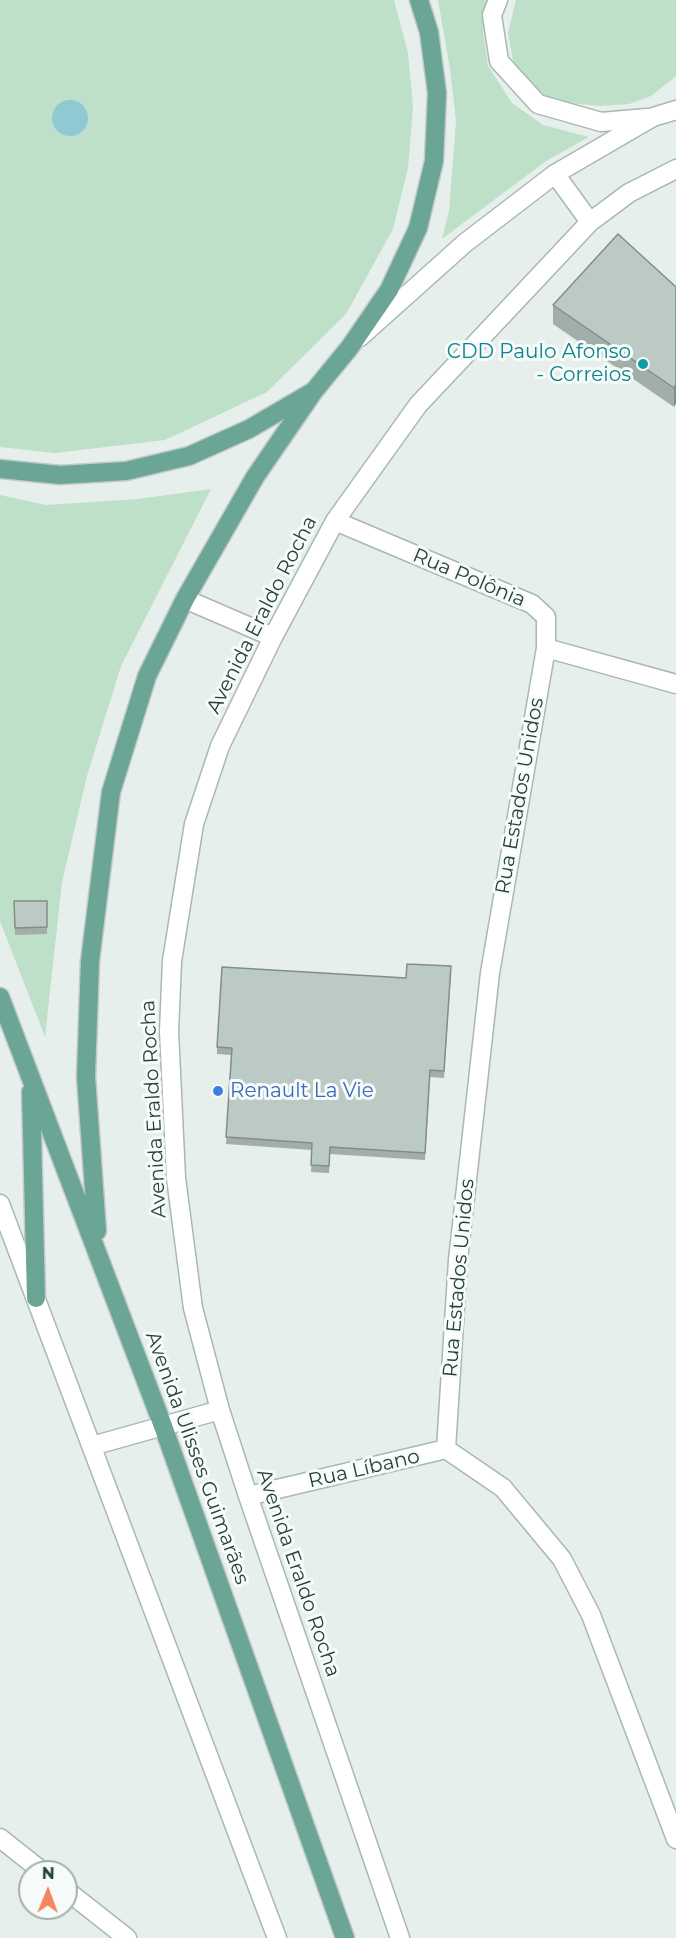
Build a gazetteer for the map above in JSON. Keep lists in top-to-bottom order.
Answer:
{
  "streets": {
    "main road": ["Avenida Ulisses Guimarães"],
    "street": [
      "Rua Polônia",
      "Avenida Eraldo Rocha",
      "Rua Estados Unidos",
      "Rua Líbano"
    ]
  },
  "crossings": [
    ["Rua Polônia", "Avenida Eraldo Rocha"],
    ["Rua Polônia", "Rua Estados Unidos"],
    ["Avenida Eraldo Rocha", "Rua Líbano"],
    ["Rua Estados Unidos", "Rua Líbano"]
  ],
  "places": ["CDD Paulo Afonso - Correios", "Renault La Vie"],
  "north": "top"
}
